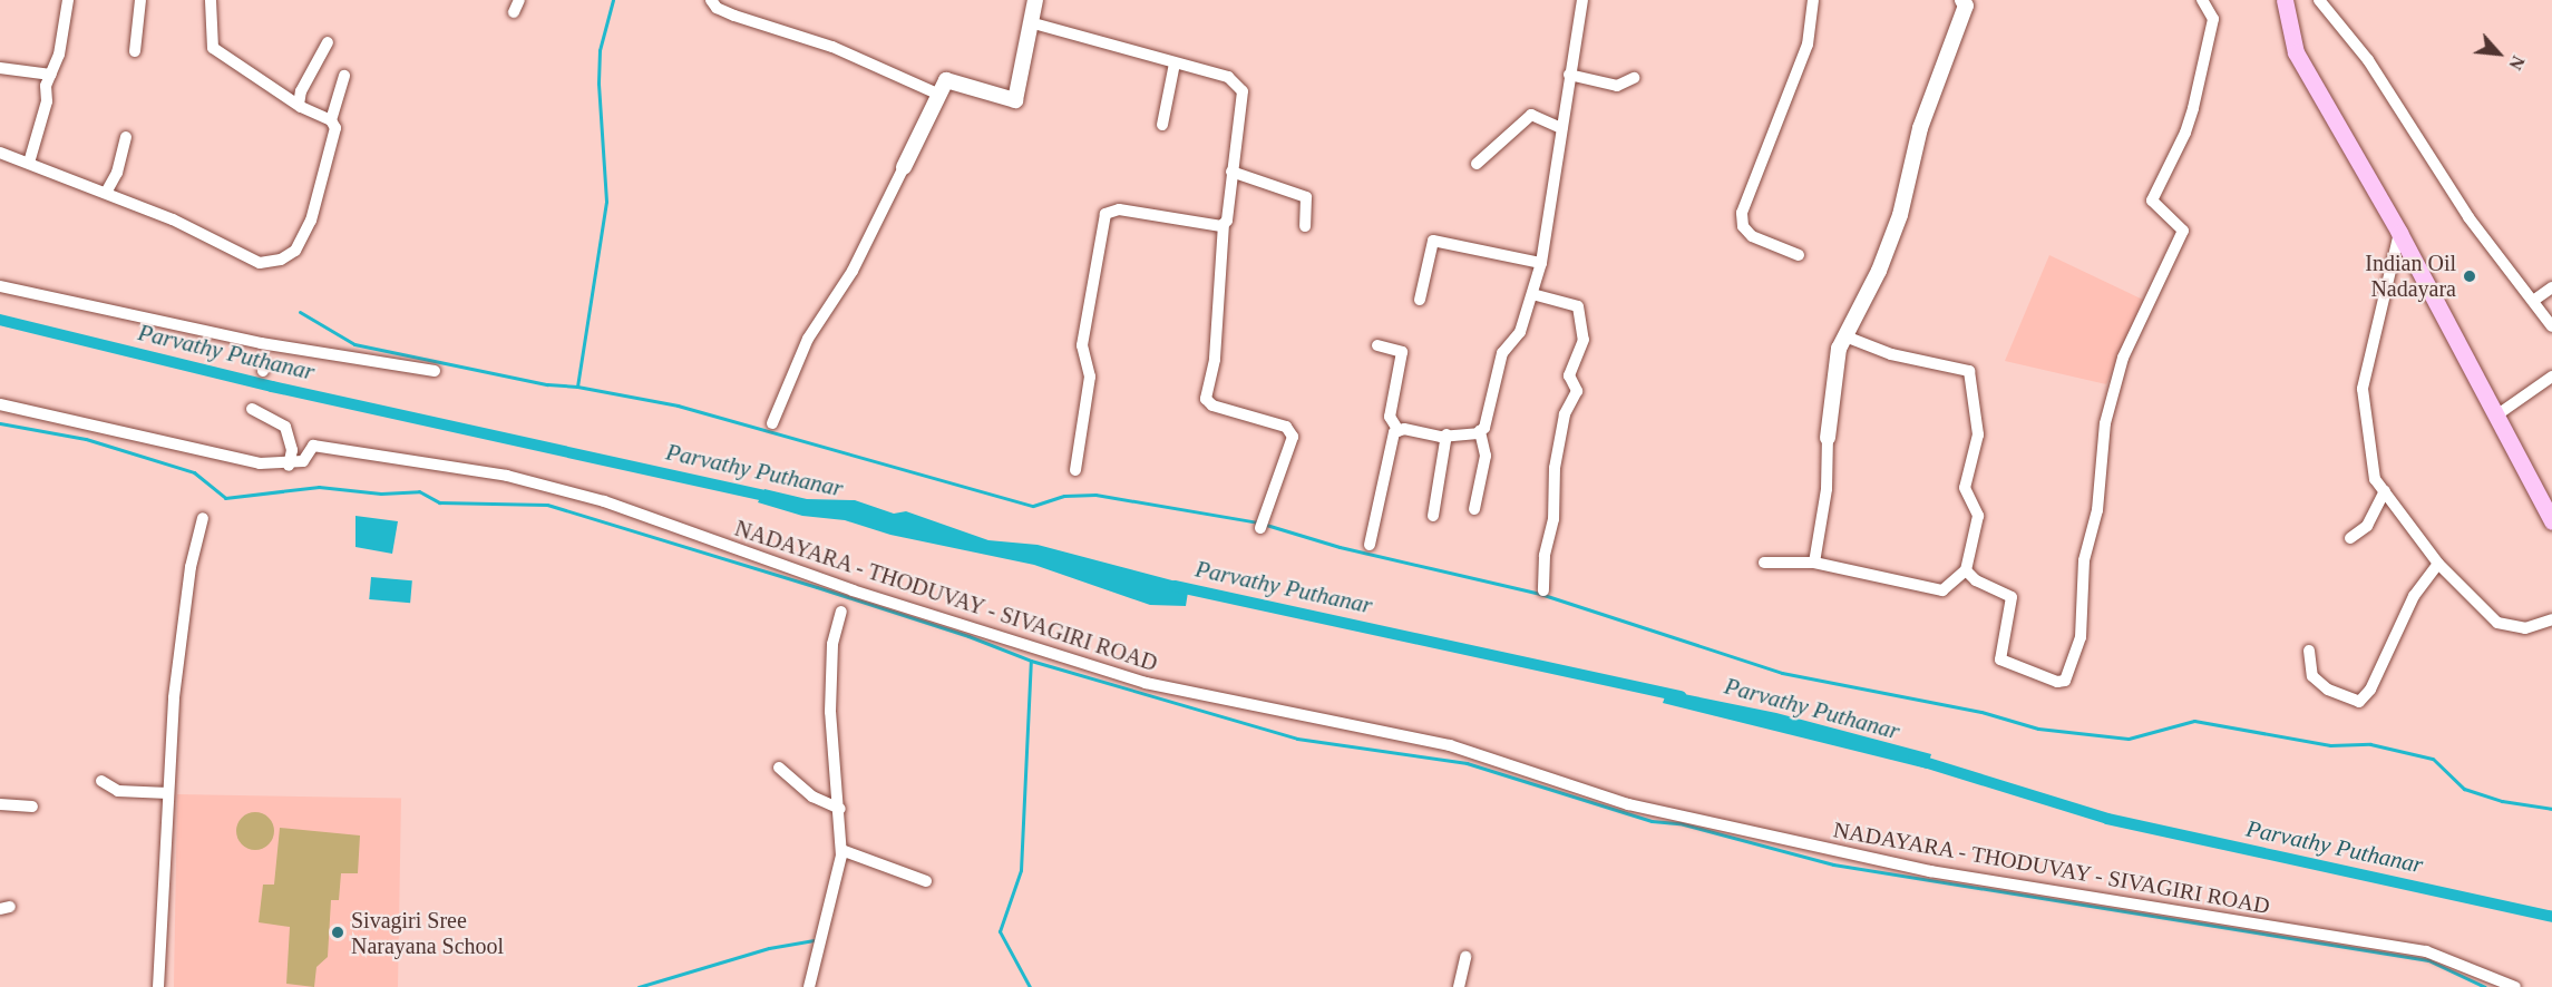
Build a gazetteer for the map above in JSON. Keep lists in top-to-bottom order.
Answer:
{
  "streets": {
    "street": ["NADAYARA - THODUVAY - SIVAGIRI ROAD"]
  },
  "water": ["Parvathy Puthanar"],
  "places": ["Indian Oil Nadayara", "Sivagiri Sree Narayana School"],
  "north": "bottom right"
}
